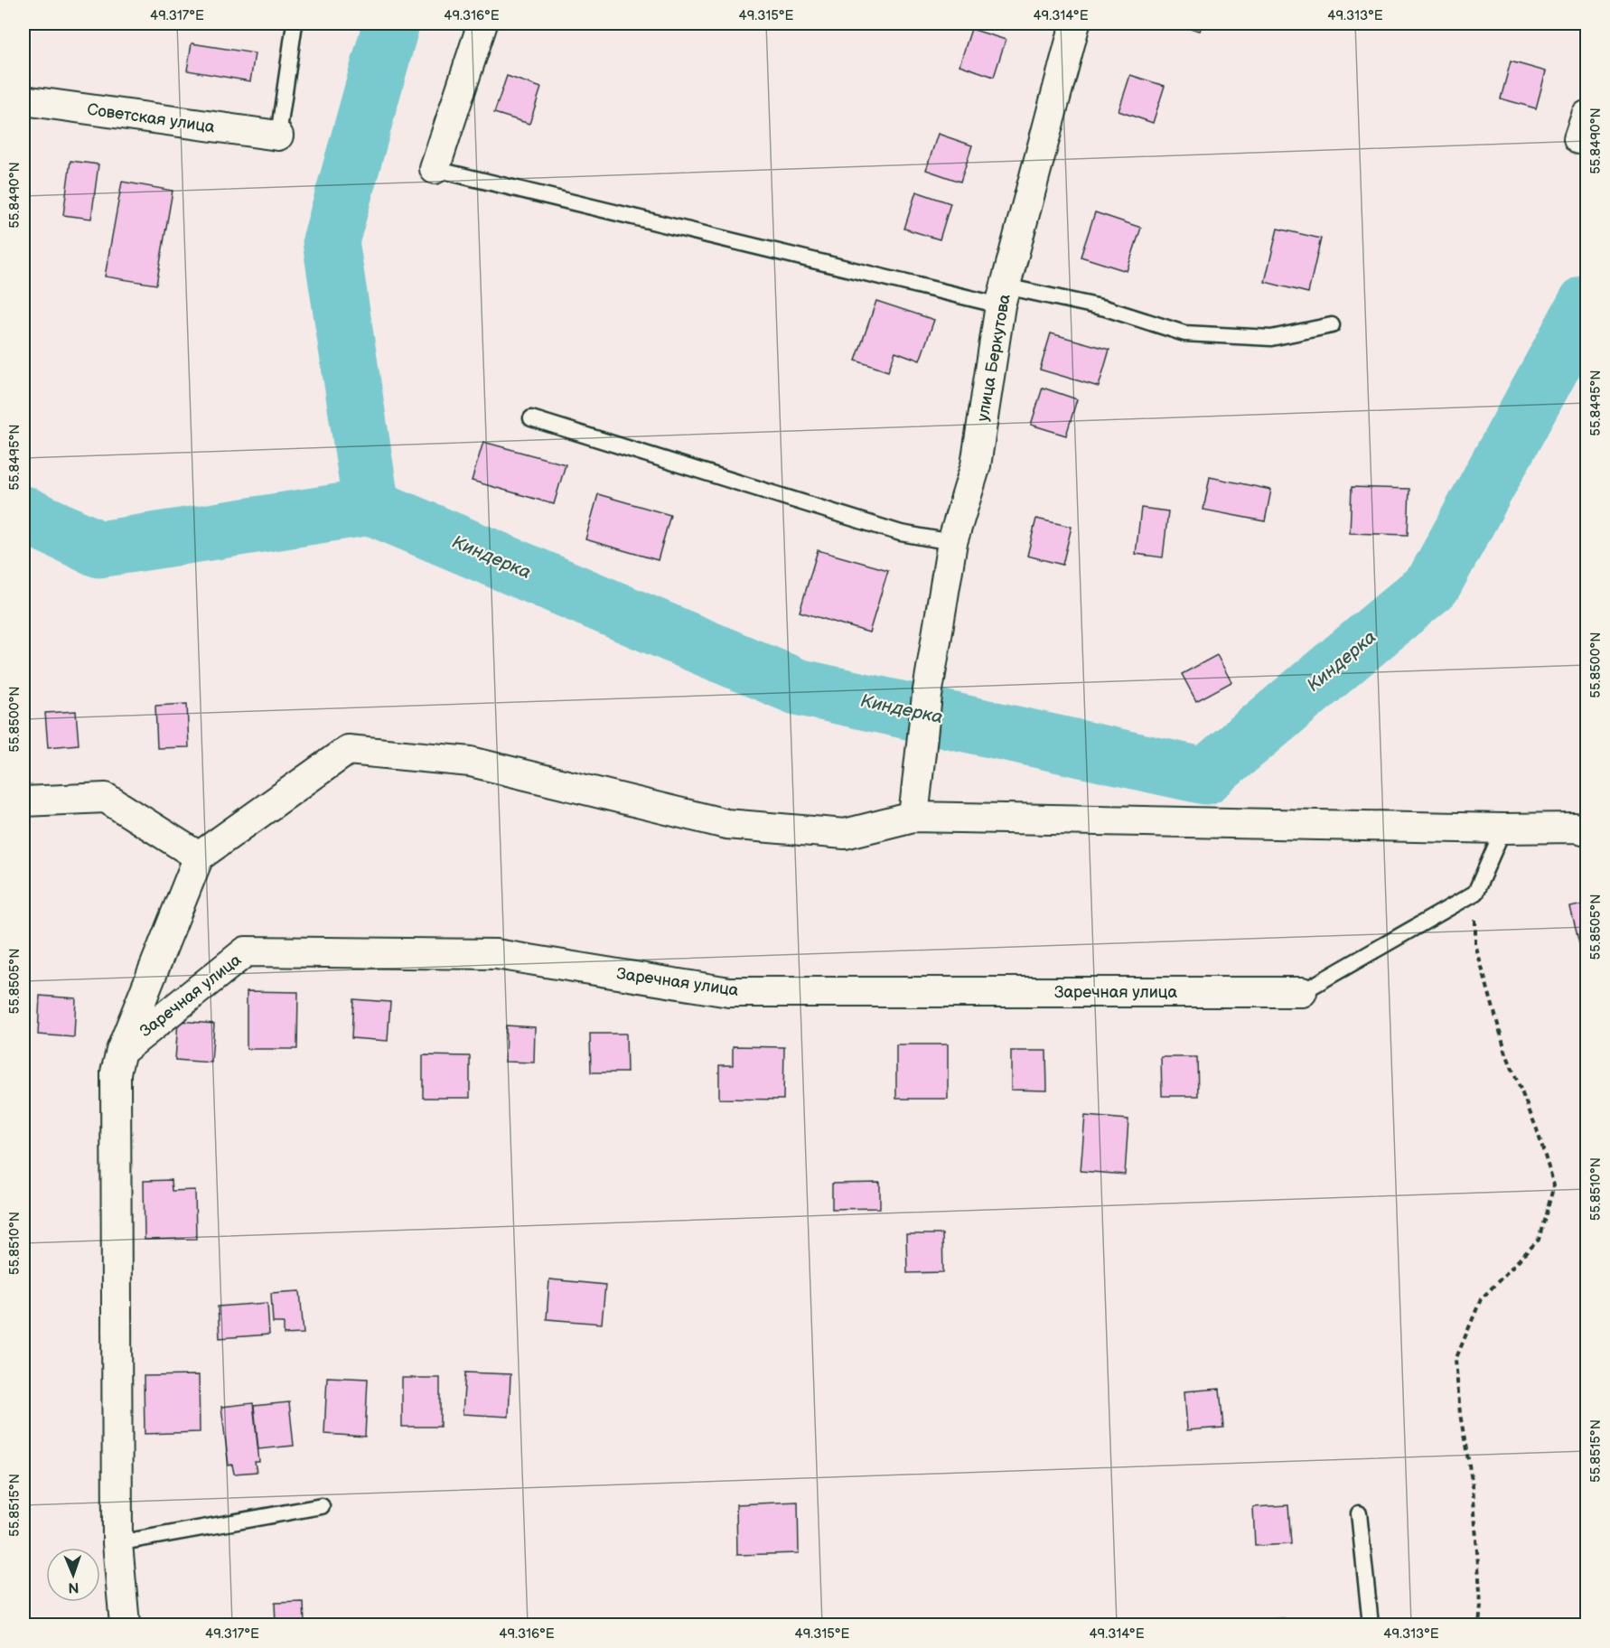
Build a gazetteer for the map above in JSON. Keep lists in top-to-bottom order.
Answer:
{
  "streets": {
    "street": ["Советская улица", "улица Беркутова", "Заречная улица"]
  },
  "water": ["Киндерка"],
  "north": "bottom",
  "coordinates": [
    "49.317°E",
    "49.316°E",
    "49.315°E",
    "49.314°E",
    "49.313°E",
    "55.8490°N",
    "55.8495°N",
    "55.8500°N",
    "55.8505°N",
    "55.8510°N",
    "55.8515°N"
  ]
}
